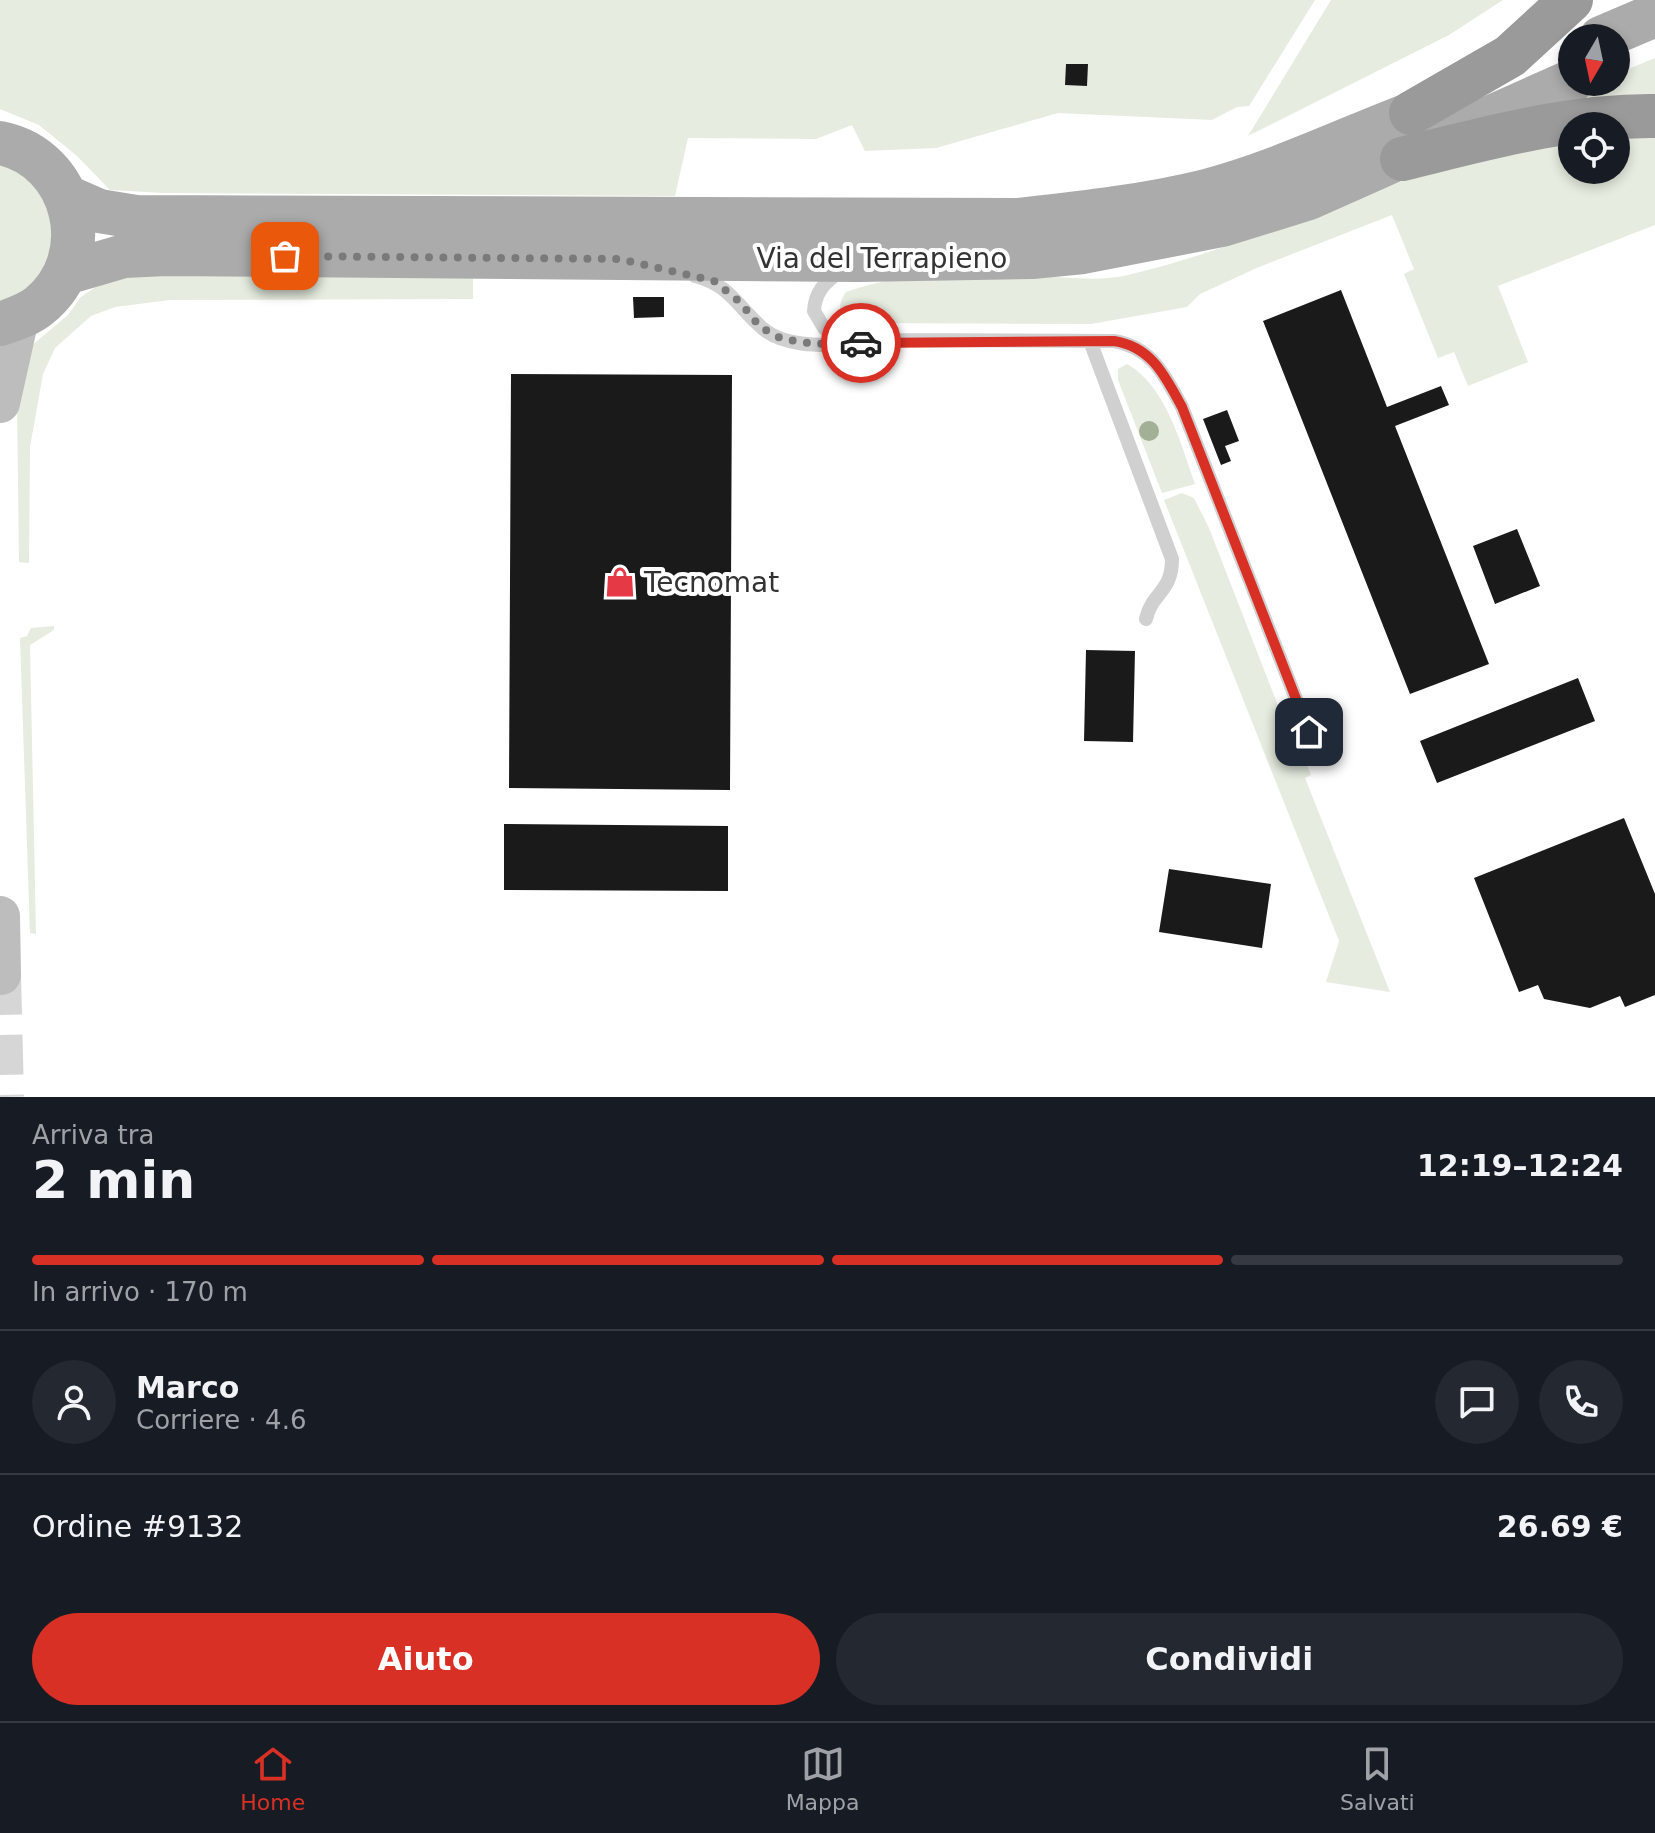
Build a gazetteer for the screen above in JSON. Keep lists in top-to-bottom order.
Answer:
{
  "streets": {
    "main road": ["Via del Terrapieno"]
  },
  "places": {
    "shop": ["Tecnomat"]
  },
  "north": "bottom",
  "page": {
    "heading": ["2 min", "Arriva tra", "12:19–12:24"],
    "panel": [
      "Marco",
      "Corriere · 4.6",
      "Ordine #9132",
      "26.69 €"
    ],
    "bar": "In arrivo · 170 m",
    "buttons": ["Aiuto", "Condividi"],
    "tabs": ["Home", "Mappa", "Salvati"]
  }
}
